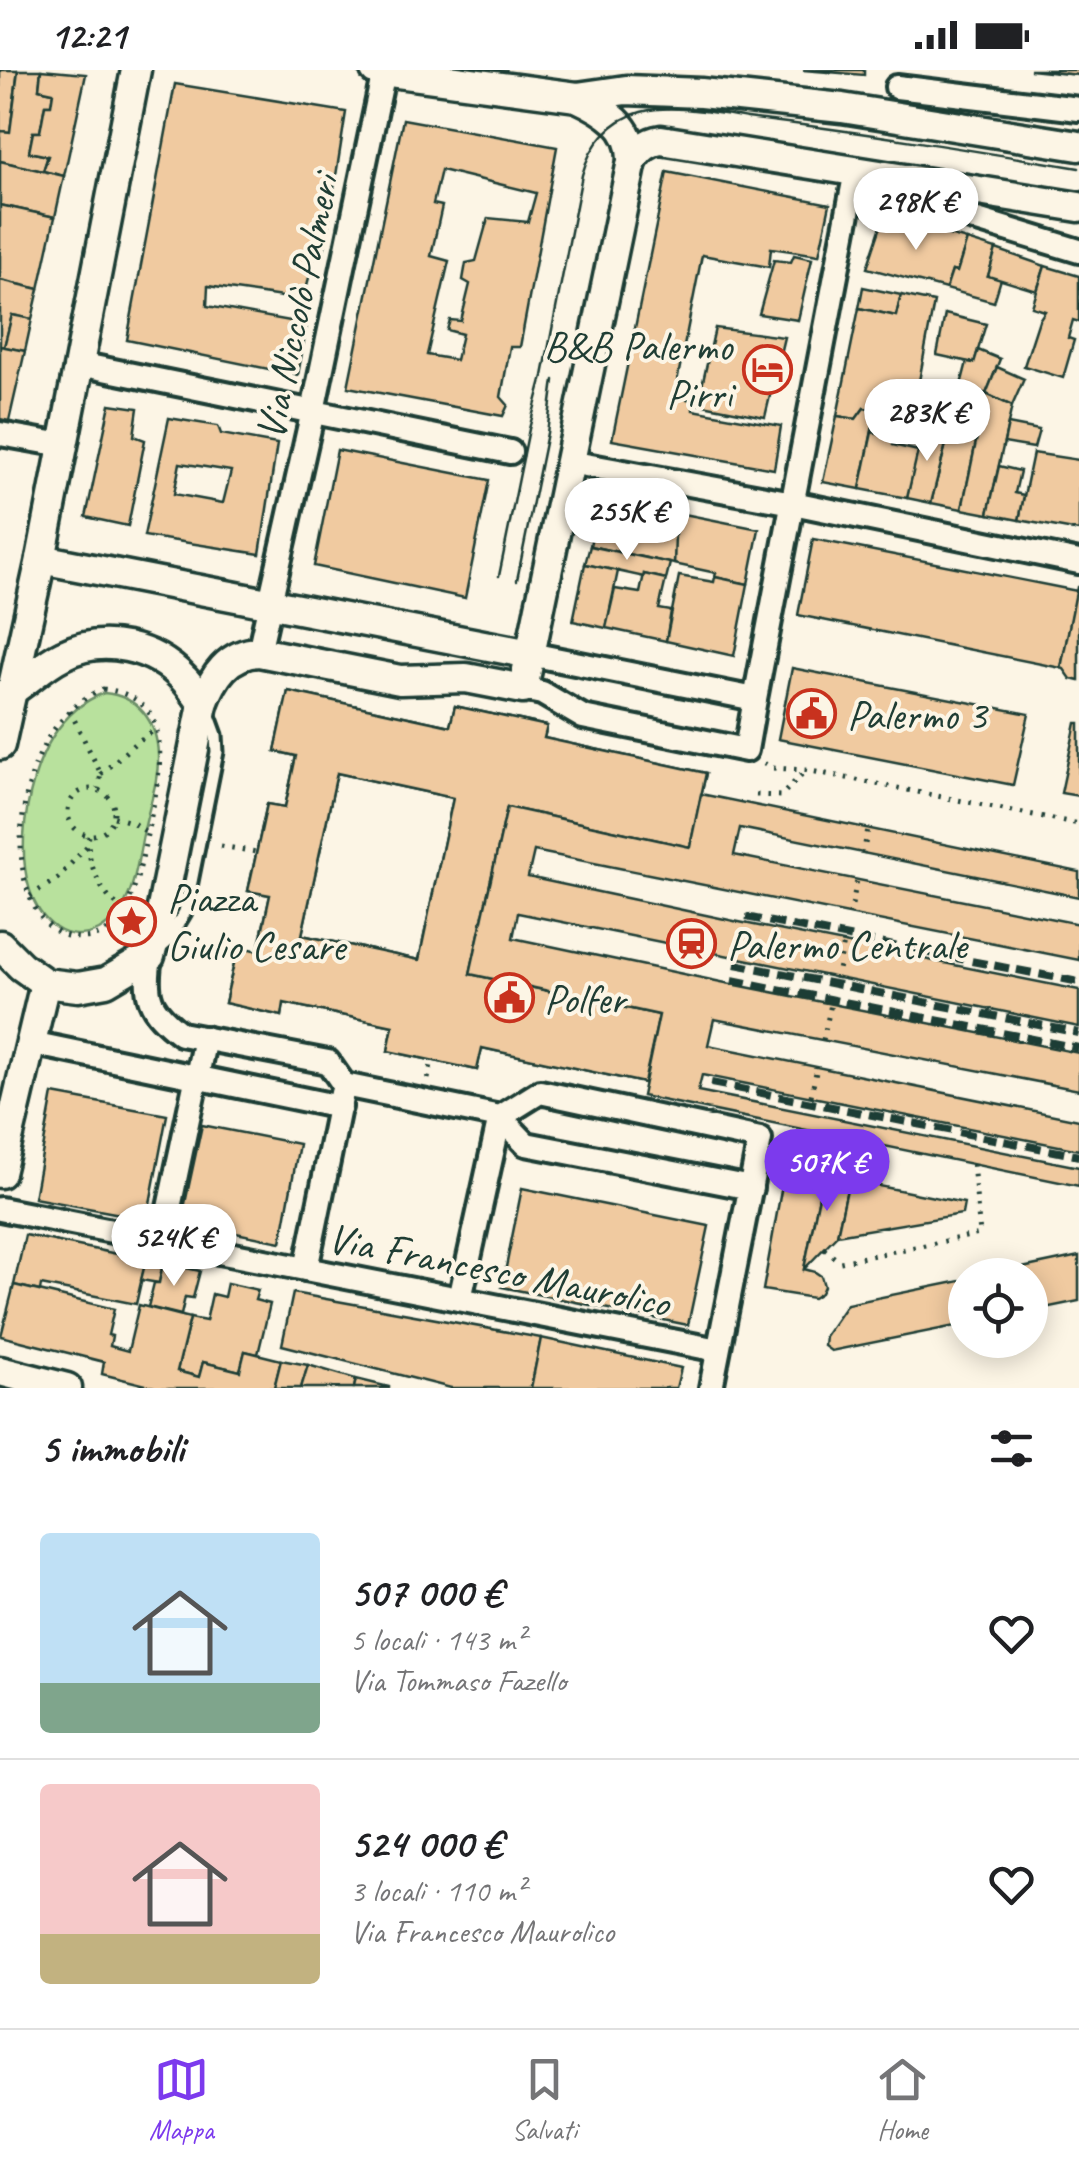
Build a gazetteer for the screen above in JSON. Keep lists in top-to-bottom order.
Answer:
{
  "streets": {
    "street": ["Via Niccolò Palmeri", "Via Francesco Maurolico"]
  },
  "places": {
    "hotel": ["B&B Palermo Pirri"],
    "public building": ["Palermo 3", "Polfer"],
    "place": ["Piazza Giulio Cesare"],
    "station": ["Palermo Centrale"]
  },
  "page": {
    "status": "12:21",
    "price": [
      "298K €",
      "283K €",
      "255K €",
      "507K €",
      "524K €"
    ],
    "heading": "5 immobili",
    "list": [
      {
        "name": "507 000 €",
        "note": "5 locali · 143 m² · Via Tommaso Fazello"
      },
      {
        "name": "524 000 €",
        "note": "3 locali · 110 m² · Via Francesco Maurolico"
      }
    ],
    "tabs": ["Mappa", "Salvati", "Home"]
  }
}
